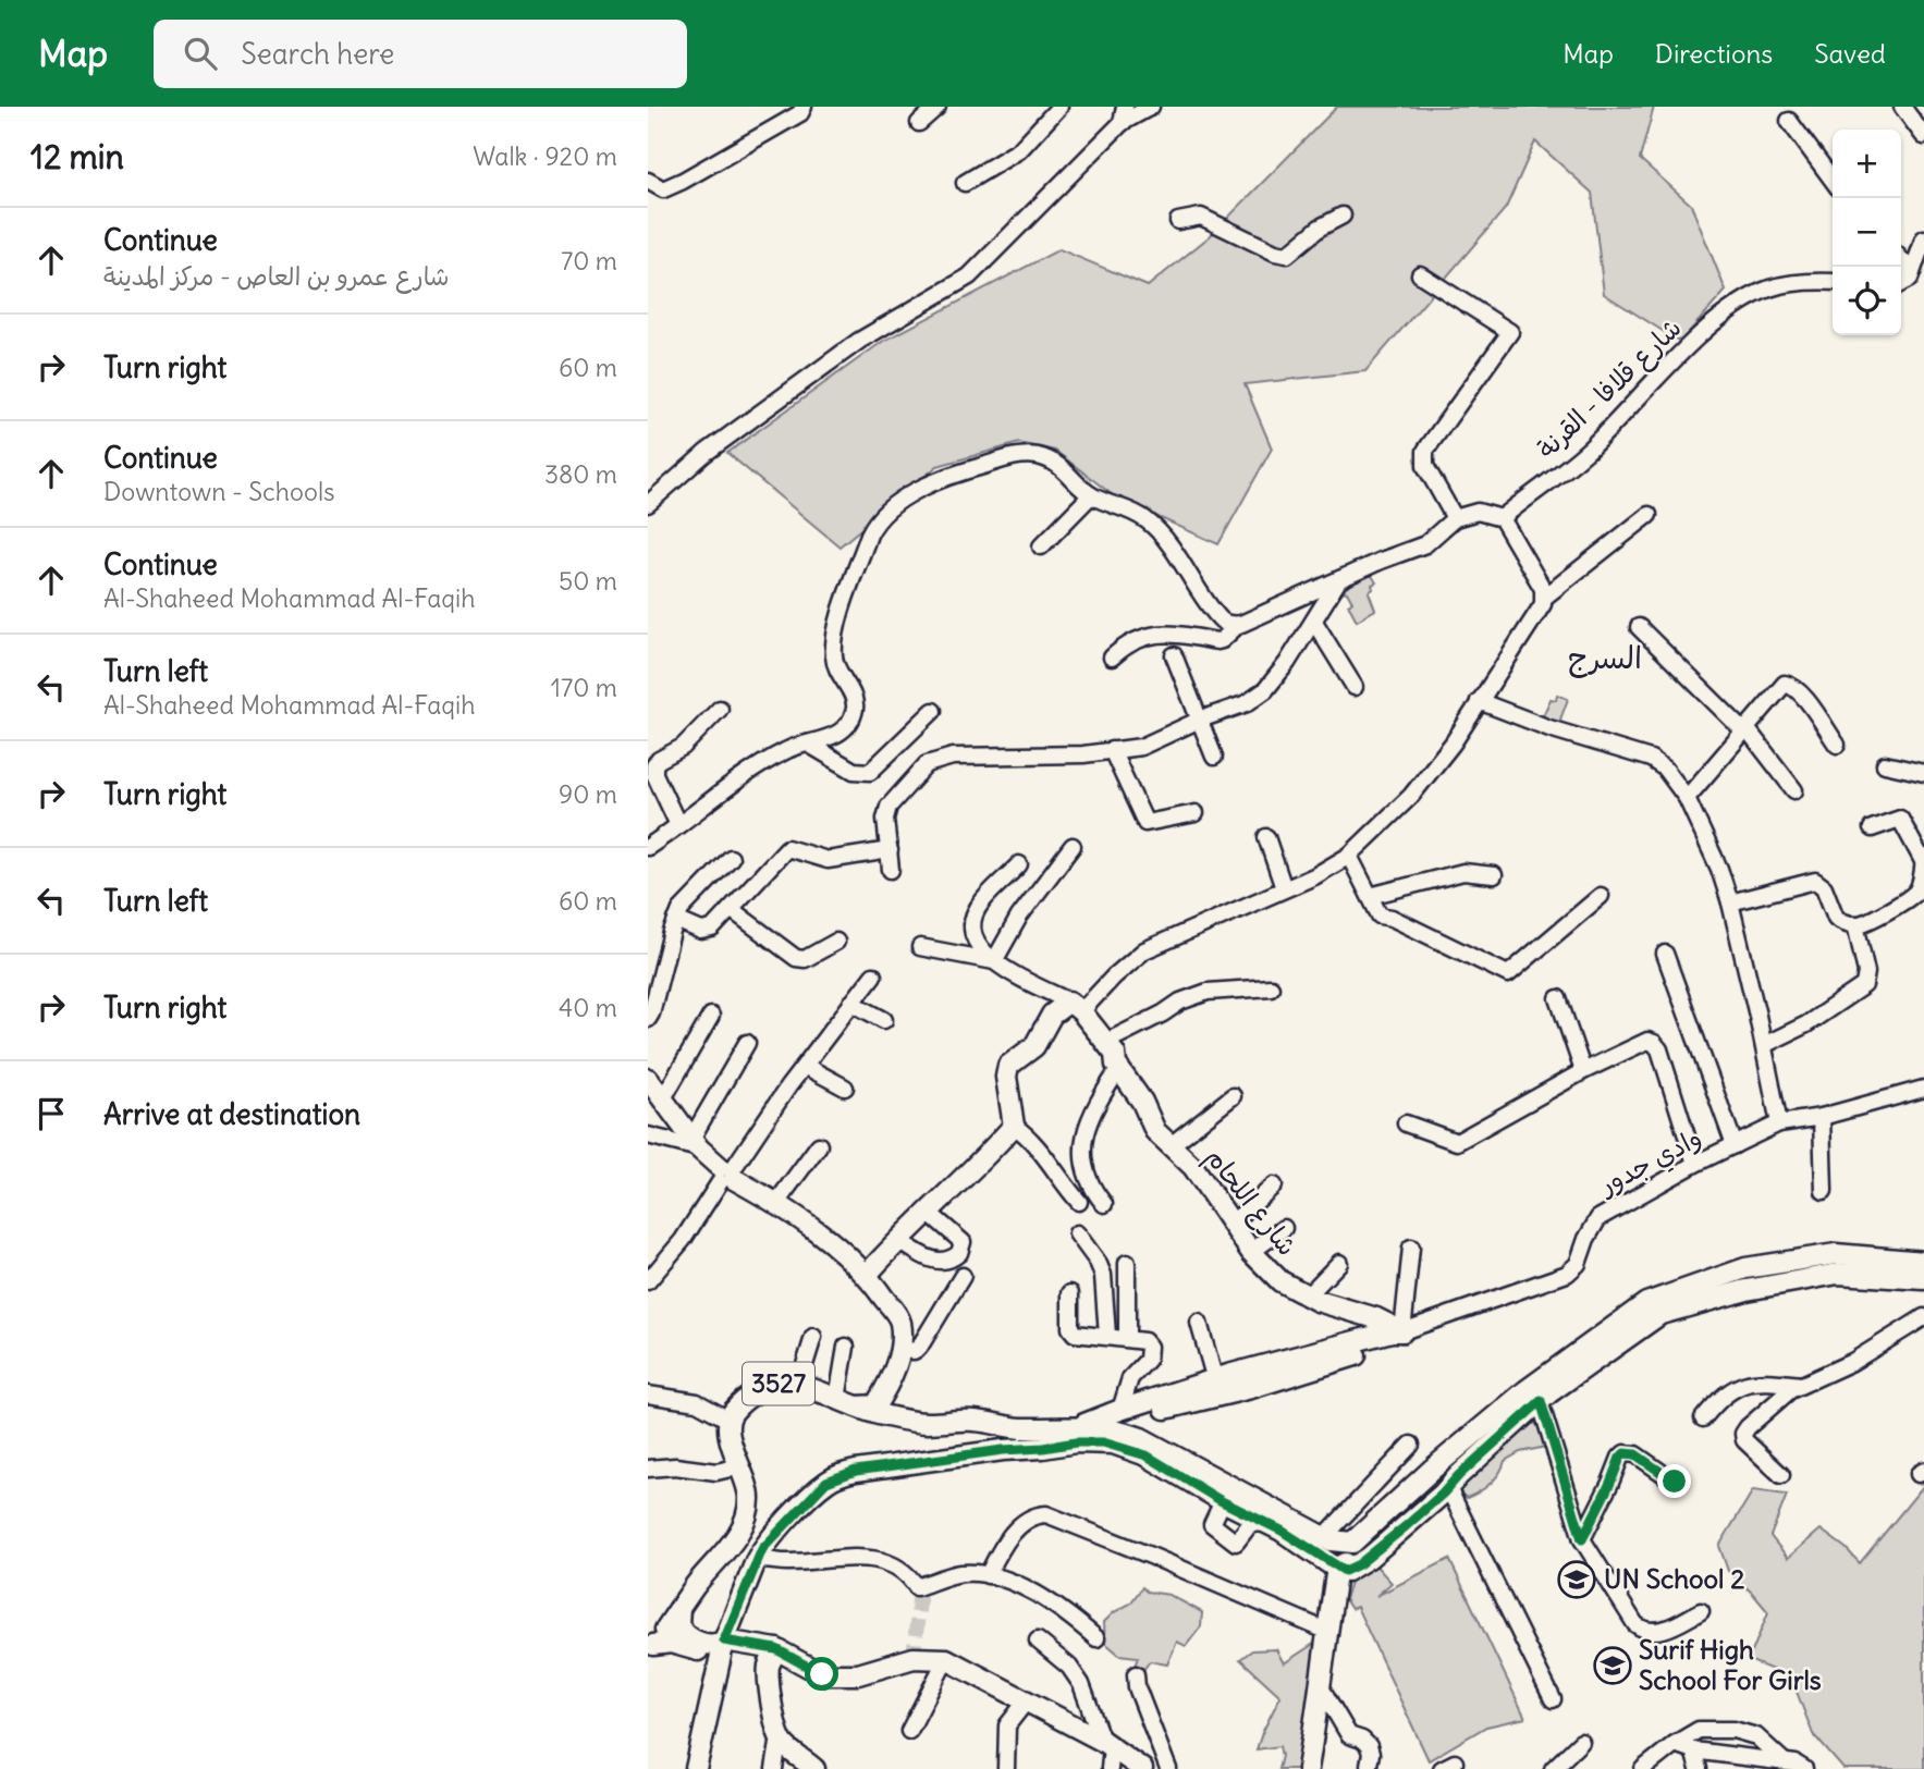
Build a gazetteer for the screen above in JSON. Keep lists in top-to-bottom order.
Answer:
{
  "streets": {
    "main road": ["شارع اللحام", "3527"],
    "street": ["شارع قلافا - القرنة", "وادي جدور"]
  },
  "crossings": [
    ["وادي جدور", "شارع اللحام"]
  ],
  "districts": ["السرج"],
  "places": {
    "school or university": ["UN School 2", "Surif High School For Girls"]
  },
  "page": {
    "header": "Map",
    "search": "Search here",
    "nav": ["Map", "Directions", "Saved"],
    "heading": ["12 min", "Walk · 920 m"],
    "map_buttons": ["+", "−"],
    "list": [
      ["Continue", "شارع عمرو بن العاص - مركز المدينة", "70 m"],
      ["Turn right", "60 m"],
      ["Continue", "Downtown - Schools", "380 m"],
      ["Continue", "Al-Shaheed Mohammad Al-Faqih", "50 m"],
      ["Turn left", "Al-Shaheed Mohammad Al-Faqih", "170 m"],
      ["Turn right", "90 m"],
      ["Turn left", "60 m"],
      ["Turn right", "40 m"],
      "Arrive at destination"
    ]
  }
}
